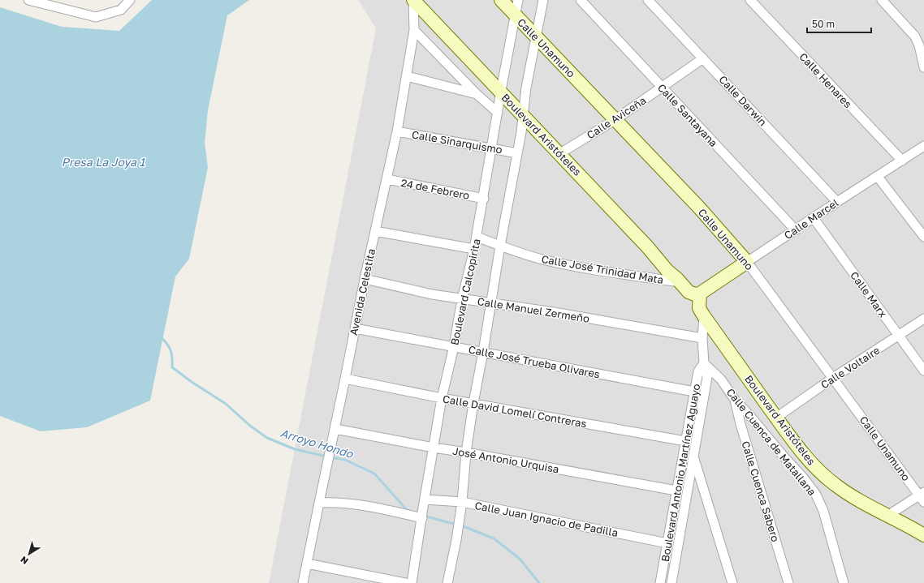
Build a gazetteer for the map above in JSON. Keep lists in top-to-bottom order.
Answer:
{
  "streets": {
    "street": [
      "Calle Unamuno",
      "Calle Henares",
      "Calle Darwin",
      "Calle Santayana",
      "Calle Aviceña",
      "Boulevard Aristóteles",
      "Calle Sinarquismo",
      "24 de Febrero",
      "Calle Marcel",
      "Calle José Trinidad Mata",
      "Avenida Celestita",
      "Boulevard Calcopirita",
      "Calle Marx",
      "Calle Manuel Zermeño",
      "Calle José Trueba Olivares",
      "Calle Voltaire",
      "Calle David Lomelí Contreras",
      "Calle Cuenca de Matallana",
      "José Antonio Urquisa",
      "Boulevard Antonio Martínez Aguayo",
      "Calle Cuenca Sabero",
      "Calle Juan Ignacio de Padilla"
    ]
  },
  "crossings": [
    ["Calle Unamuno", "Calle Aviceña"],
    ["Calle Unamuno", "Calle Marcel"],
    ["Calle Unamuno", "Boulevard Calcopirita"],
    ["Calle Unamuno", "Calle Voltaire"],
    ["Calle Henares", "Calle Marcel"],
    ["Calle Darwin", "Calle Aviceña"],
    ["Calle Darwin", "Calle Marcel"],
    ["Calle Santayana", "Calle Aviceña"],
    ["Calle Santayana", "Calle Marcel"],
    ["Calle Aviceña", "Boulevard Aristóteles"],
    ["Boulevard Aristóteles", "Calle Marcel"],
    ["Boulevard Aristóteles", "Calle José Trinidad Mata"],
    ["Boulevard Aristóteles", "Avenida Celestita"],
    ["Boulevard Aristóteles", "Boulevard Calcopirita"],
    ["Boulevard Aristóteles", "Calle Voltaire"],
    ["Boulevard Aristóteles", "Boulevard Antonio Martínez Aguayo"],
    ["Calle Sinarquismo", "Avenida Celestita"],
    ["Calle Sinarquismo", "Boulevard Calcopirita"],
    ["24 de Febrero", "Avenida Celestita"],
    ["24 de Febrero", "Boulevard Calcopirita"],
    ["Calle Marcel", "Calle Marx"],
    ["Calle José Trinidad Mata", "Boulevard Calcopirita"],
    ["Avenida Celestita", "Calle Manuel Zermeño"],
    ["Avenida Celestita", "Calle José Trueba Olivares"],
    ["Avenida Celestita", "Calle David Lomelí Contreras"],
    ["Avenida Celestita", "José Antonio Urquisa"],
    ["Avenida Celestita", "Calle Juan Ignacio de Padilla"],
    ["Boulevard Calcopirita", "Calle Manuel Zermeño"],
    ["Boulevard Calcopirita", "Calle José Trueba Olivares"],
    ["Boulevard Calcopirita", "Calle David Lomelí Contreras"],
    ["Boulevard Calcopirita", "José Antonio Urquisa"],
    ["Boulevard Calcopirita", "Calle Juan Ignacio de Padilla"],
    ["Calle Marx", "Calle Voltaire"],
    ["Calle Manuel Zermeño", "Boulevard Antonio Martínez Aguayo"],
    ["Calle José Trueba Olivares", "Boulevard Antonio Martínez Aguayo"],
    ["Calle David Lomelí Contreras", "Boulevard Antonio Martínez Aguayo"],
    ["Calle Cuenca de Matallana", "Boulevard Antonio Martínez Aguayo"],
    ["Calle Cuenca de Matallana", "Calle Cuenca Sabero"],
    ["José Antonio Urquisa", "Boulevard Antonio Martínez Aguayo"],
    ["Boulevard Antonio Martínez Aguayo", "Calle Juan Ignacio de Padilla"]
  ],
  "water": ["Presa La Joya 1", "Arroyo Hondo"],
  "scale_bar": "50 m",
  "north": "bottom left"
}
